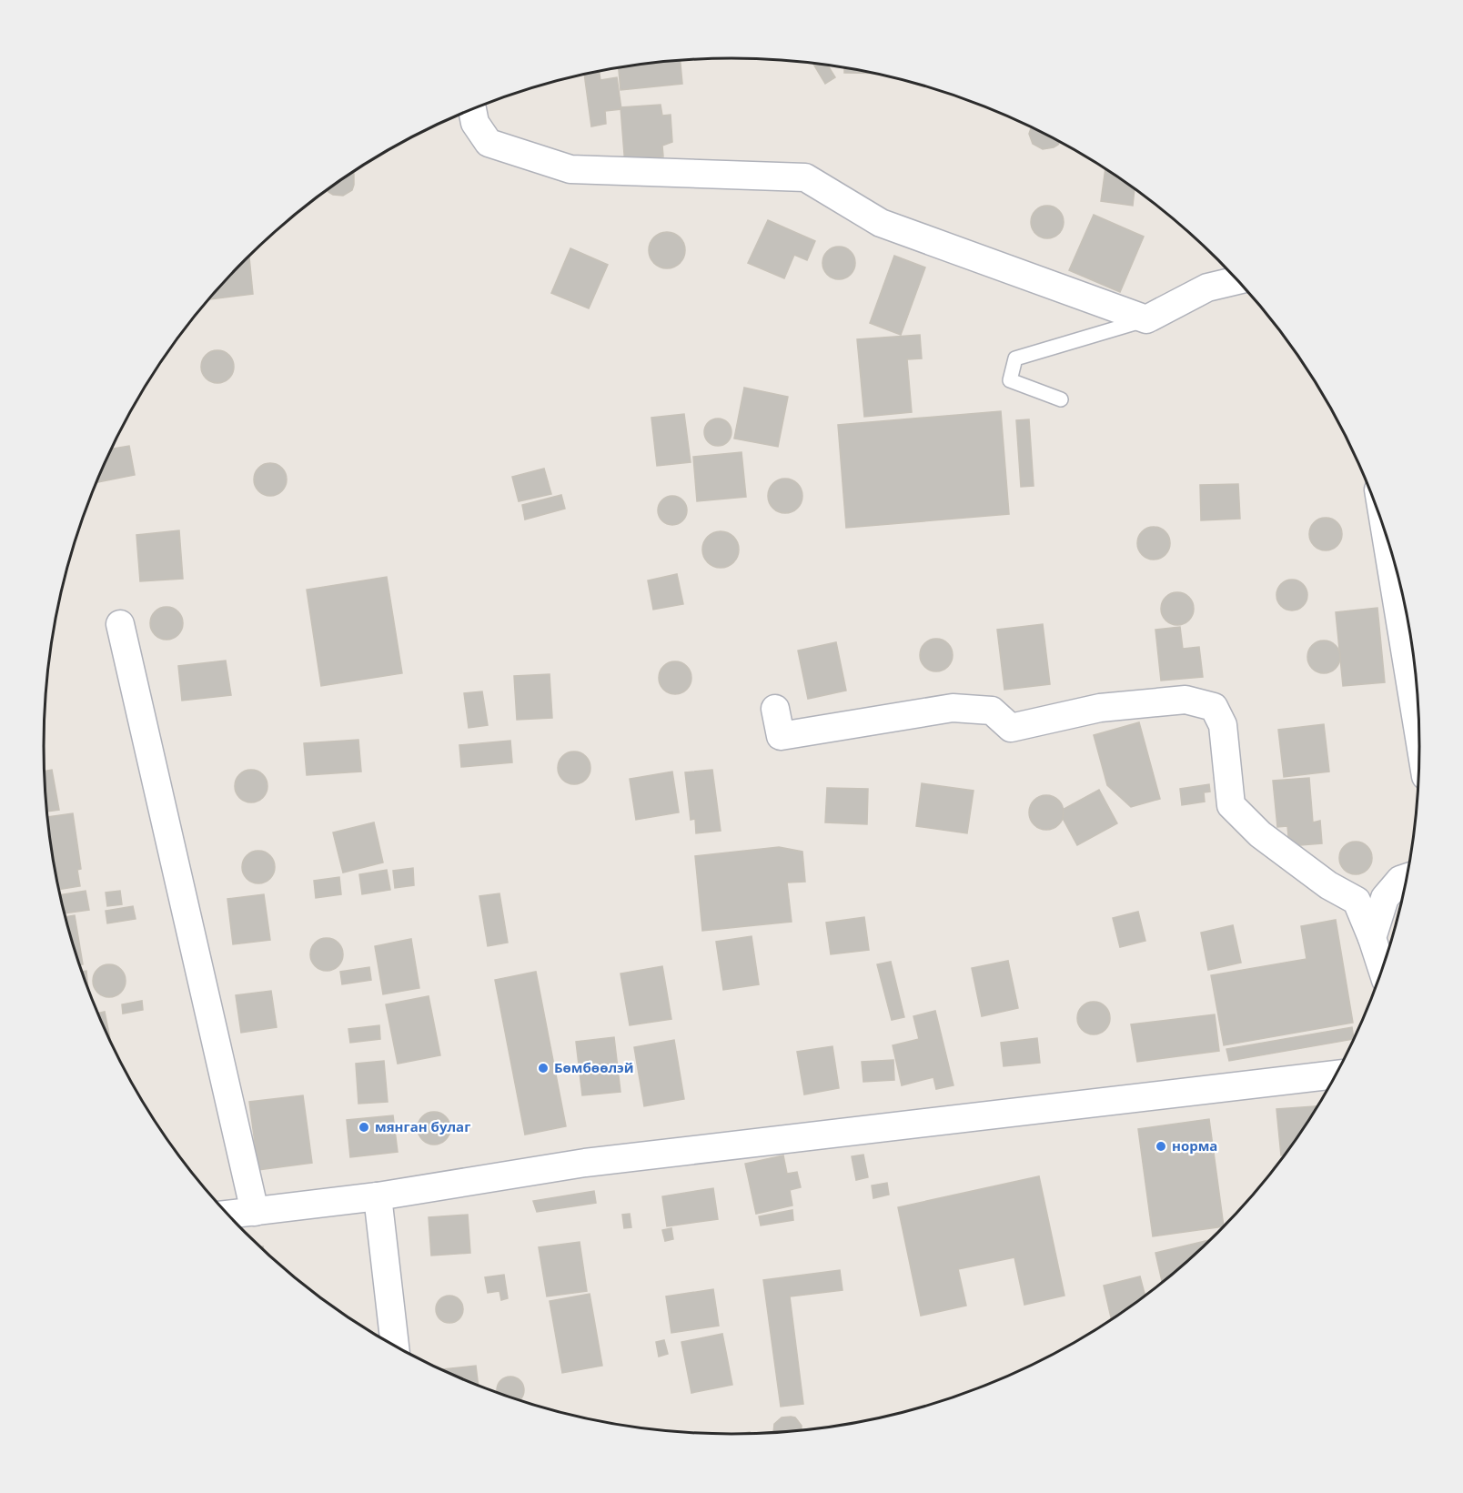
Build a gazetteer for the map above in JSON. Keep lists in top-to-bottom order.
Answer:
{
  "places": ["Бөмбөөлэй", "мянган булаг", "норма"]
}
